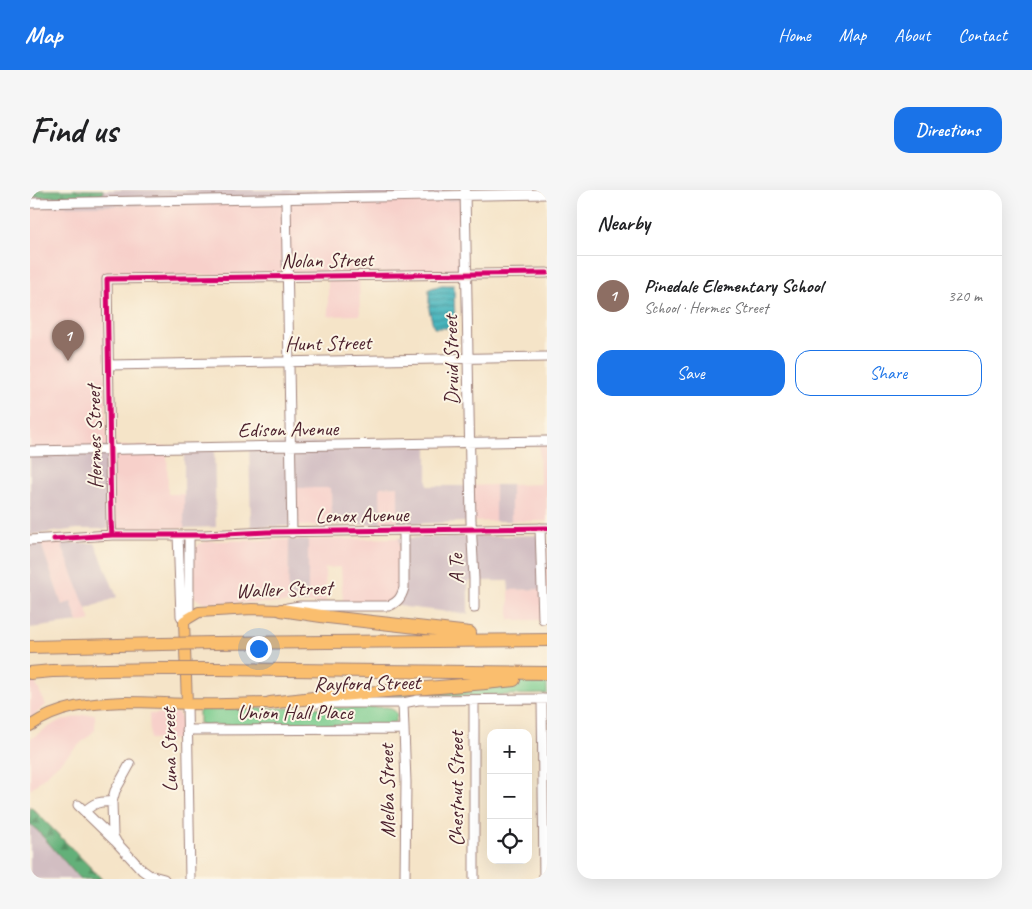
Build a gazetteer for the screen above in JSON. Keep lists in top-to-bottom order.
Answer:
{
  "streets": {
    "main road": ["Waller Street", "Rayford Street", "Luna Street"],
    "street": [
      "Nolan Street",
      "Hunt Street",
      "Druid Street",
      "Edison Avenue",
      "Hermes Street",
      "Lenox Avenue",
      "A Te",
      "Union Hall Place",
      "Chestnut Street",
      "Melba Street"
    ]
  },
  "crossings": [
    ["Nolan Street", "Druid Street"],
    ["Nolan Street", "Hermes Street"],
    ["Hunt Street", "Druid Street"],
    ["Hunt Street", "Hermes Street"],
    ["Druid Street", "Edison Avenue"],
    ["Druid Street", "Lenox Avenue"],
    ["Druid Street", "A Te"],
    ["Edison Avenue", "Hermes Street"],
    ["Hermes Street", "Lenox Avenue"],
    ["Lenox Avenue", "A Te"],
    ["Lenox Avenue", "Waller Street"],
    ["Lenox Avenue", "Luna Street"],
    ["Waller Street", "Luna Street"],
    ["Rayford Street", "Luna Street"],
    ["Rayford Street", "Chestnut Street"],
    ["Rayford Street", "Melba Street"],
    ["Union Hall Place", "Luna Street"],
    ["Union Hall Place", "Melba Street"]
  ],
  "page": {
    "header": "Map",
    "nav": [
      "Home",
      "Map",
      "About",
      "Contact"
    ],
    "buttons": [
      "Directions",
      ["Save", "Share"]
    ],
    "title": "Find us",
    "heading": "Nearby",
    "list": [
      {
        "mark": "1",
        "name": "Pinedale Elementary School",
        "note": "School · Hermes Street",
        "value": "320 m"
      }
    ],
    "pins": "1",
    "map_buttons": ["+", "−"]
  }
}
